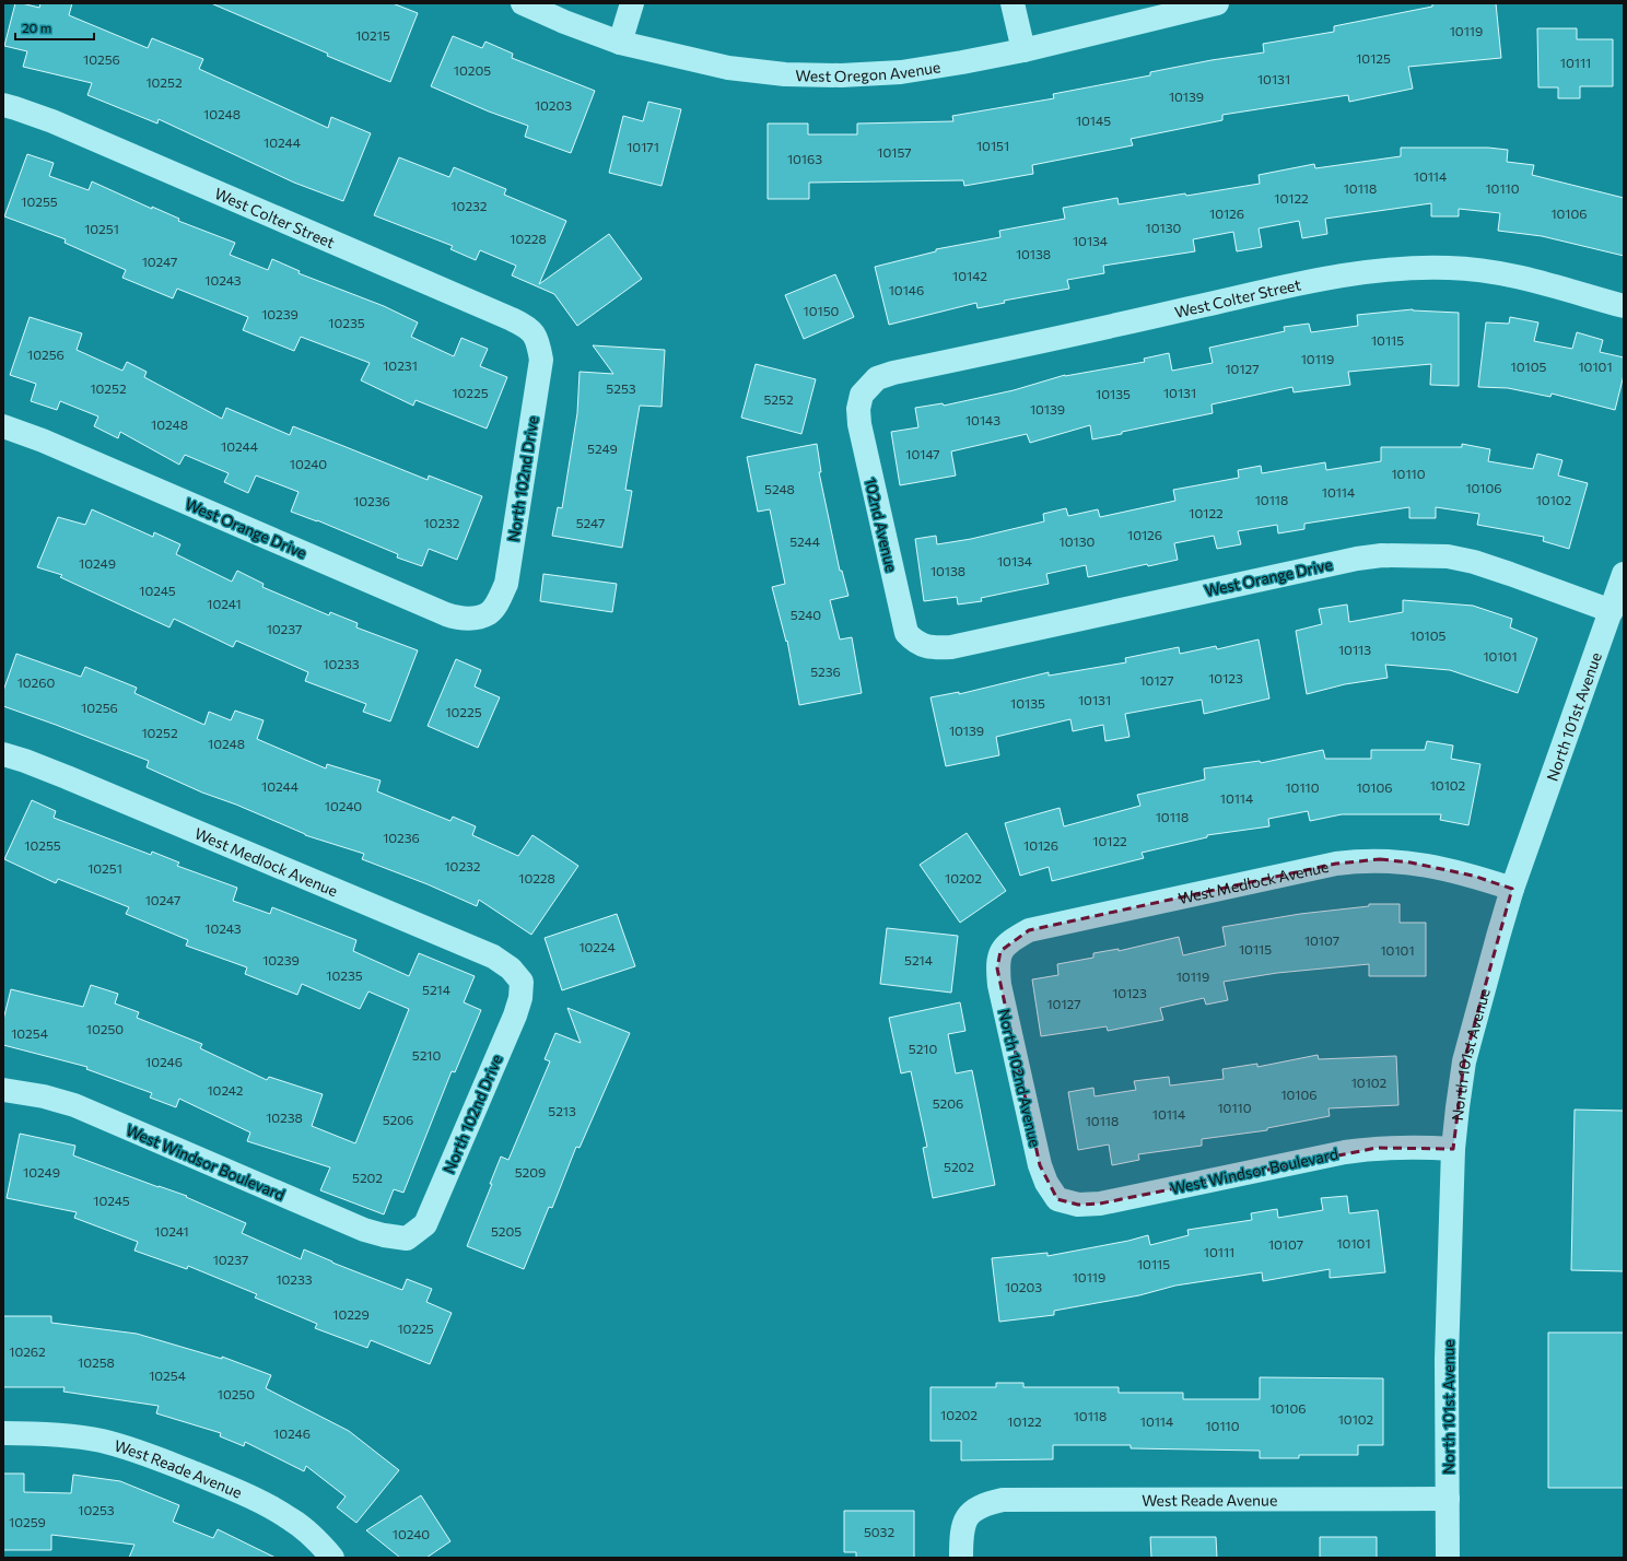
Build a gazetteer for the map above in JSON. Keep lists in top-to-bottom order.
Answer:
{
  "streets": {
    "street": [
      "West Oregon Avenue",
      "West Colter Street",
      "North 102nd Drive",
      "102nd Avenue",
      "West Orange Drive",
      "North 101st Avenue",
      "West Medlock Avenue",
      "North 102nd Avenue",
      "West Windsor Boulevard",
      "West Reade Avenue"
    ]
  },
  "crossings": [
    ["West Colter Street", "North 102nd Drive"],
    ["West Colter Street", "102nd Avenue"],
    ["North 102nd Drive", "West Orange Drive"],
    ["North 102nd Drive", "West Medlock Avenue"],
    ["North 102nd Drive", "West Windsor Boulevard"],
    ["102nd Avenue", "West Orange Drive"],
    ["West Orange Drive", "North 101st Avenue"],
    ["North 101st Avenue", "West Medlock Avenue"],
    ["North 101st Avenue", "West Windsor Boulevard"],
    ["North 101st Avenue", "West Reade Avenue"],
    ["West Medlock Avenue", "North 102nd Avenue"],
    ["North 102nd Avenue", "West Windsor Boulevard"]
  ],
  "house_numbers": [
    "10119",
    "10215",
    "10125",
    "10256",
    "10111",
    "10205",
    "10131",
    "10252",
    "10139",
    "10203",
    "10248",
    "10145",
    "10244",
    "10151",
    "10171",
    "10157",
    "10163",
    "10114",
    "10118",
    "10110",
    "10122",
    "10255",
    "10232",
    "10126",
    "10106",
    "10130",
    "10251",
    "10228",
    "10134",
    "10138",
    "10247",
    "10142",
    "10243",
    "10146",
    "10150",
    "10239",
    "10235",
    "10115",
    "10256",
    "10119",
    "10231",
    "10105",
    "10101",
    "10127",
    "10252",
    "5253",
    "10225",
    "10131",
    "10135",
    "5252",
    "10139",
    "10143",
    "10248",
    "10244",
    "5249",
    "10147",
    "10240",
    "10110",
    "10106",
    "5248",
    "10114",
    "10118",
    "10102",
    "10236",
    "10122",
    "10232",
    "5247",
    "10126",
    "5244",
    "10130",
    "10134",
    "10249",
    "10138",
    "10245",
    "10241",
    "5240",
    "10237",
    "10105",
    "10113",
    "10101",
    "10233",
    "5236",
    "10123",
    "10127",
    "10260",
    "10131",
    "10135",
    "10256",
    "10225",
    "10139",
    "10252",
    "10248",
    "10102",
    "10244",
    "10110",
    "10106",
    "10114",
    "10240",
    "10118",
    "10236",
    "10122",
    "10255",
    "10126",
    "10232",
    "10251",
    "10228",
    "10202",
    "10247",
    "10243",
    "10107",
    "10224",
    "10115",
    "10101",
    "10239",
    "5214",
    "10235",
    "10119",
    "5214",
    "10123",
    "10127",
    "10250",
    "10254",
    "5210",
    "5210",
    "10246",
    "10102",
    "10242",
    "10106",
    "5206",
    "10110",
    "5213",
    "10114",
    "10238",
    "5206",
    "10118",
    "5202",
    "10249",
    "5209",
    "5202",
    "10245",
    "10241",
    "5205",
    "10101",
    "10107",
    "10111",
    "10237",
    "10115",
    "10119",
    "10233",
    "10203",
    "10229",
    "10225",
    "10262",
    "10258",
    "10254",
    "10250",
    "10106",
    "10202",
    "10118",
    "10102",
    "10122",
    "10114",
    "10110",
    "10246",
    "10253",
    "10259",
    "5032",
    "10240"
  ],
  "scale_bar": "20 m"
}
